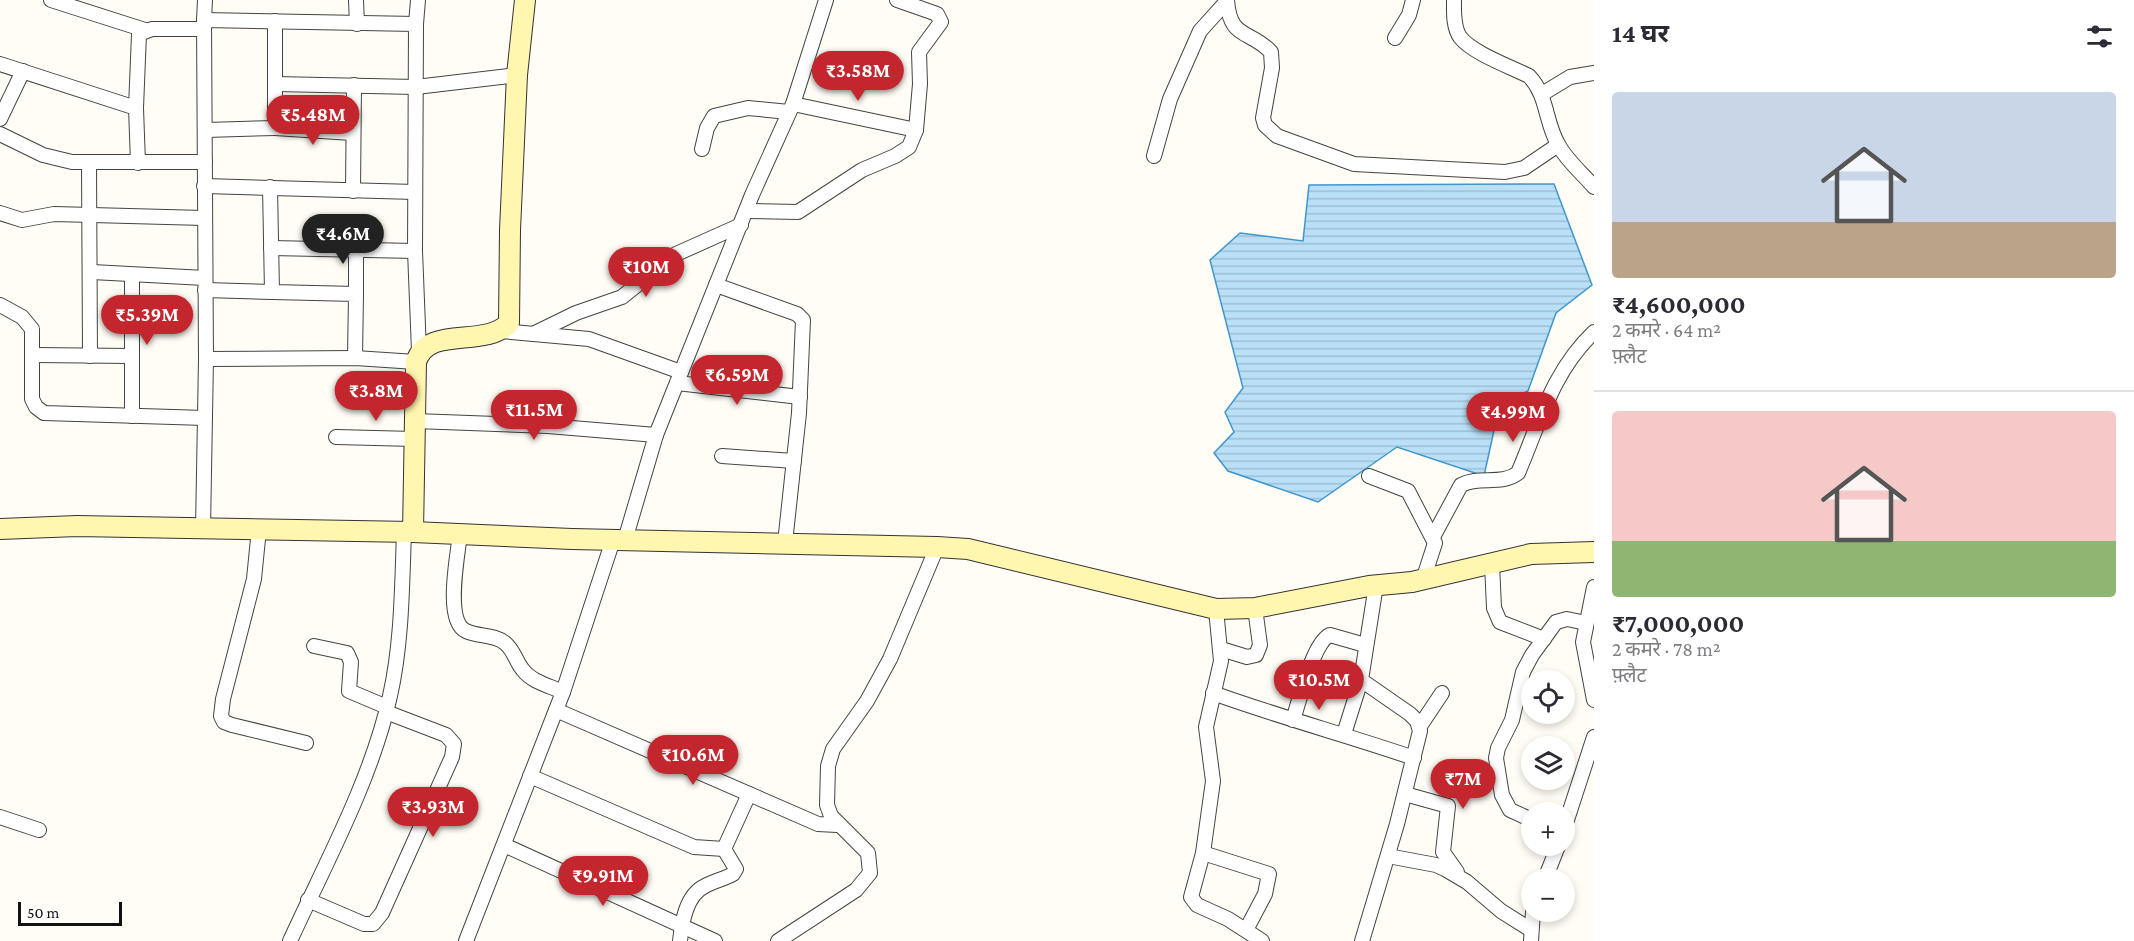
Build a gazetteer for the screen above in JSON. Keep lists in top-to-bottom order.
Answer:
{
  "scale_bar": "50 m",
  "page": {
    "heading": "14 घर",
    "price": [
      "₹3.58M",
      "₹5.48M",
      "₹4.6M",
      "₹10M",
      "₹5.39M",
      "₹6.59M",
      "₹3.8M",
      "₹11.5M",
      "₹4.99M",
      "₹10.5M",
      "₹10.6M",
      "₹7M",
      "₹3.93M",
      "₹9.91M"
    ],
    "list": [
      {
        "name": "₹4,600,000",
        "note": "2 कमरे · 64 m² · फ़्लैट"
      },
      {
        "name": "₹7,000,000",
        "note": "2 कमरे · 78 m² · फ़्लैट"
      }
    ],
    "map_buttons": ["+", "−"],
    "scale": "50 m"
  }
}
